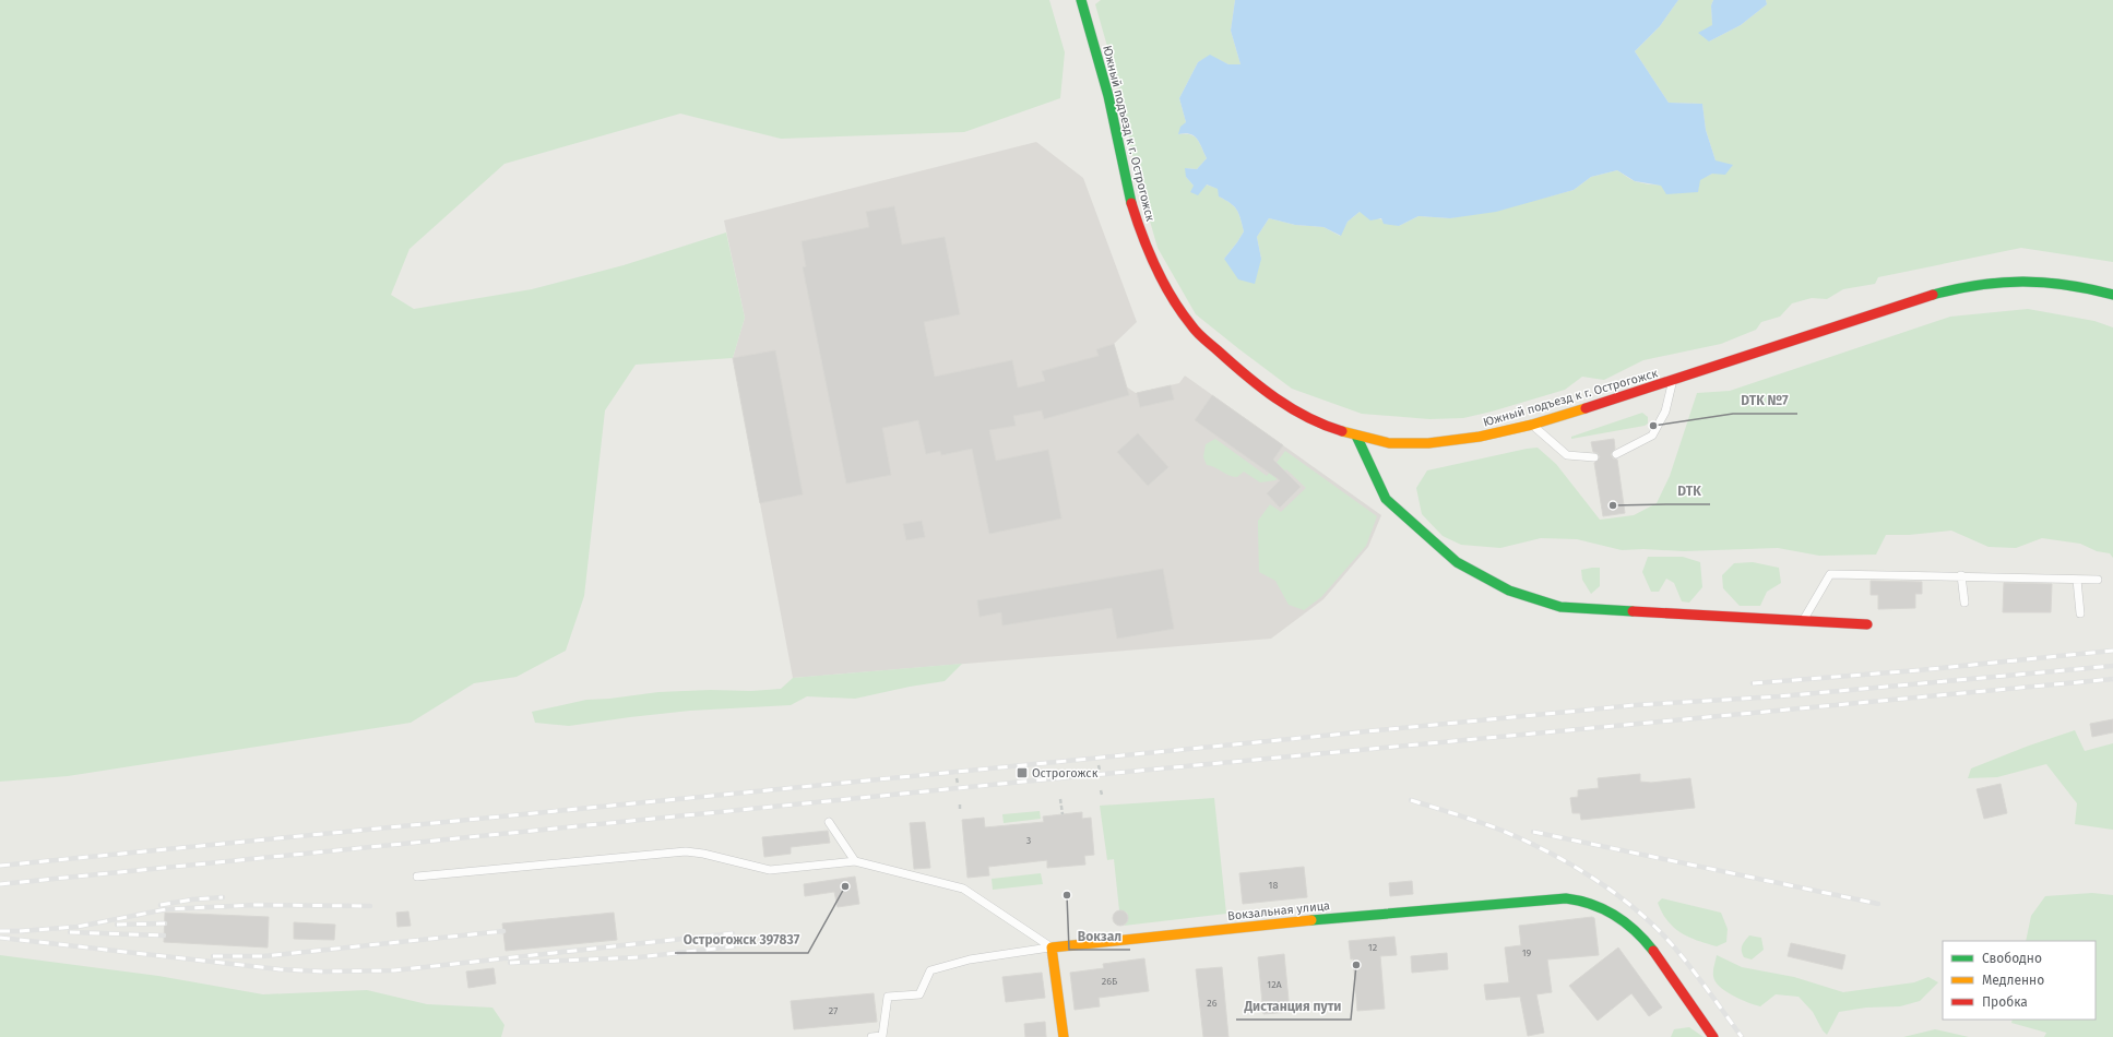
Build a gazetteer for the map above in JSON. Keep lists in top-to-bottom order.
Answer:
{
  "streets": {
    "street": ["Южный подъезд к г. Острогожск", "Вокзальная улица"]
  },
  "places": {
    "other": [
      "DTK №7",
      "DTK",
      "Острогожск 397837",
      "Вокзал",
      "Дистанция пути"
    ],
    "transit": ["Острогожск"]
  },
  "house_numbers": [
    "3",
    "18",
    "12",
    "19",
    "26Б",
    "12А",
    "26",
    "27"
  ],
  "legend": ["Свободно", "Медленно", "Пробка"]
}
